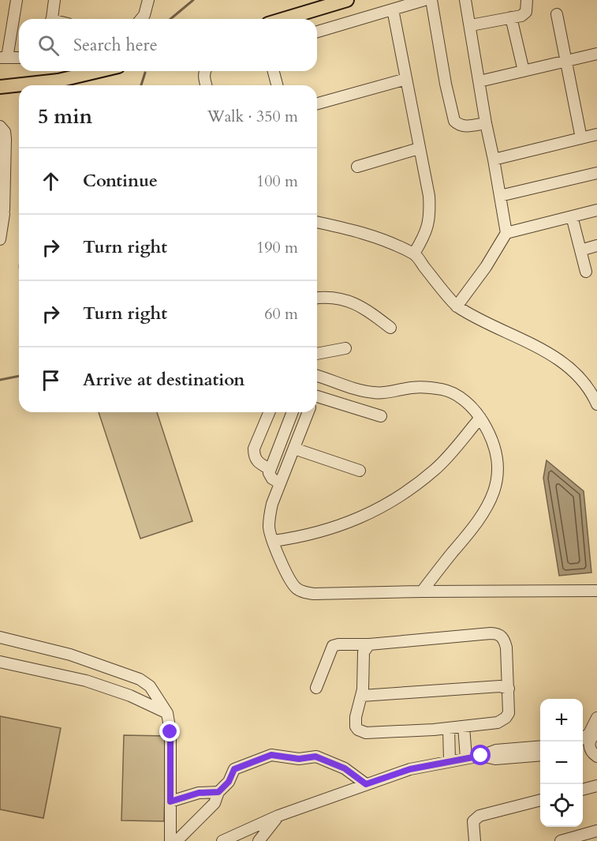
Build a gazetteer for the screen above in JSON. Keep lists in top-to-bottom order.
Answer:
{
  "page": {
    "search": "Search here",
    "heading": ["5 min", "Walk · 350 m"],
    "list": [
      ["Continue", "100 m"],
      ["Turn right", "190 m"],
      ["Turn right", "60 m"],
      "Arrive at destination"
    ],
    "map_buttons": ["+", "−"]
  }
}
